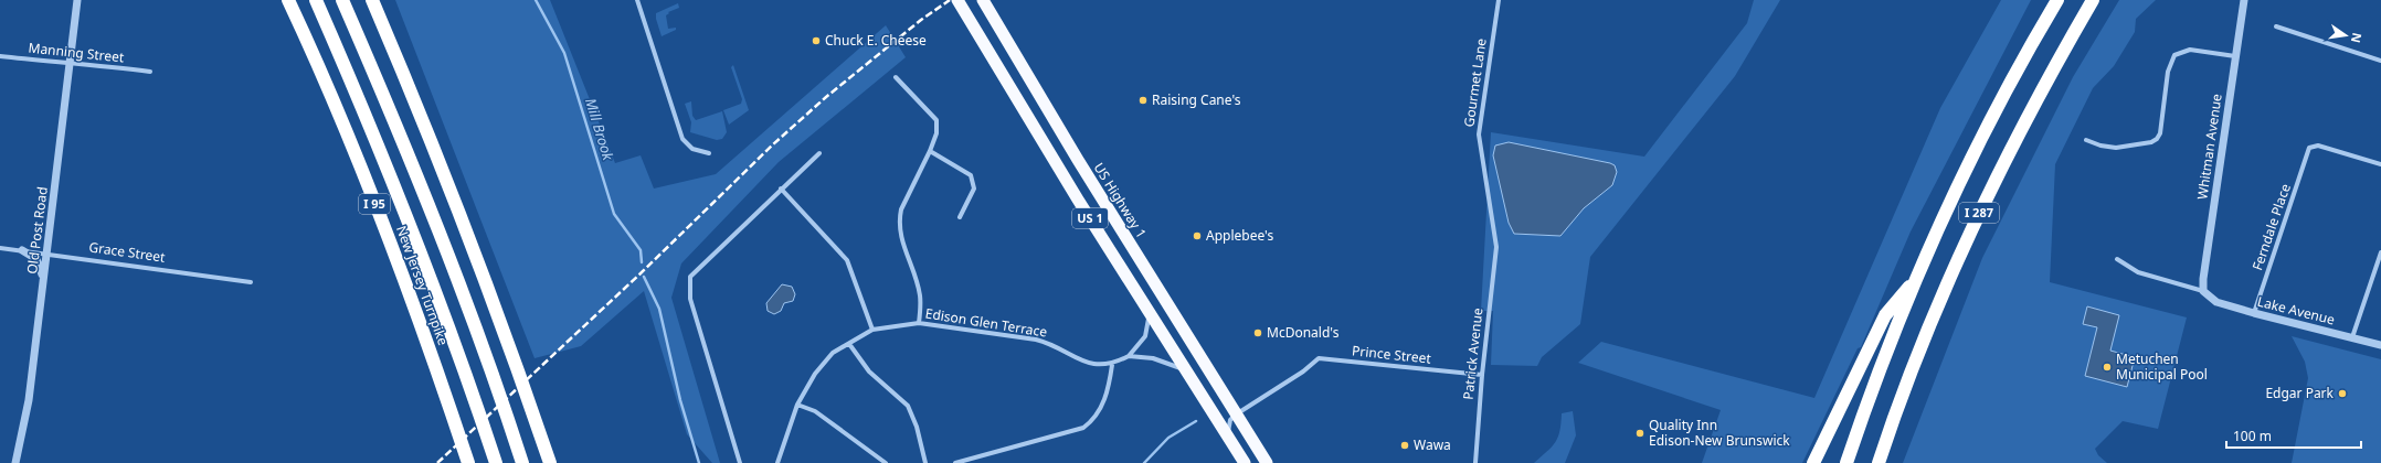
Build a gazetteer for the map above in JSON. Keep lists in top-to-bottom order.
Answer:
{
  "streets": {
    "highway": [
      "US Highway 1",
      "I 95",
      "I 287",
      "US 1",
      "New Jersey Turnpike"
    ],
    "street": [
      "Manning Street",
      "Gourmet Lane",
      "Whitman Avenue",
      "Ferndale Place",
      "Old Post Road",
      "Grace Street",
      "Lake Avenue",
      "Edison Glen Terrace",
      "Patrick Avenue",
      "Prince Street"
    ]
  },
  "crossings": [
    ["Manning Street", "Old Post Road"],
    ["Gourmet Lane", "Patrick Avenue"],
    ["Whitman Avenue", "Lake Avenue"],
    ["US Highway 1", "US 1"],
    ["US Highway 1", "Prince Street"],
    ["US 1", "Prince Street"],
    ["Ferndale Place", "Lake Avenue"],
    ["Old Post Road", "Grace Street"],
    ["Patrick Avenue", "Prince Street"]
  ],
  "water": ["Mill Brook"],
  "places": [
    "Chuck E. Cheese",
    "Raising Cane's",
    "Applebee's",
    "McDonald's",
    "Metuchen Municipal Pool",
    "Edgar Park",
    "Quality Inn Edison-New Brunswick",
    "Wawa"
  ],
  "scale_bar": "100 m",
  "north": "right"
}
